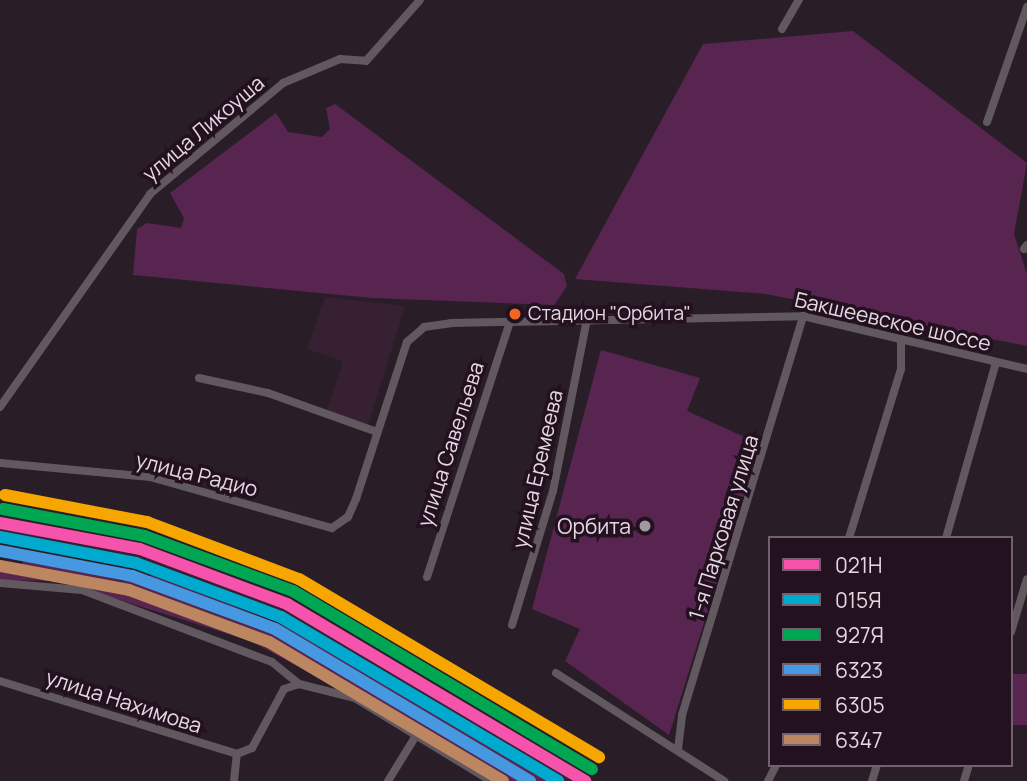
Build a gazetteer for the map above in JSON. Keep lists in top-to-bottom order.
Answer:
{
  "streets": {
    "street": [
      "улица Ликоуша",
      "Бакшеевское шоссе",
      "улица Савельева",
      "улица Еремеева",
      "улица Радио",
      "1-я Парковая улица",
      "улица Нахимова"
    ]
  },
  "crossings": [
    ["Бакшеевское шоссе", "улица Савельева"],
    ["Бакшеевское шоссе", "улица Еремеева"],
    ["Бакшеевское шоссе", "улица Радио"],
    ["Бакшеевское шоссе", "1-я Парковая улица"]
  ],
  "places": ["Стадион \"Орбита\"", "Орбита"],
  "lines": [
    "transit line 6305",
    "transit line 927Я",
    "transit line 021Н",
    "transit line 015Я",
    "transit line 6323",
    "transit line 6347"
  ],
  "legend": [
    "021Н",
    "015Я",
    "927Я",
    "6323",
    "6305",
    "6347"
  ]
}
